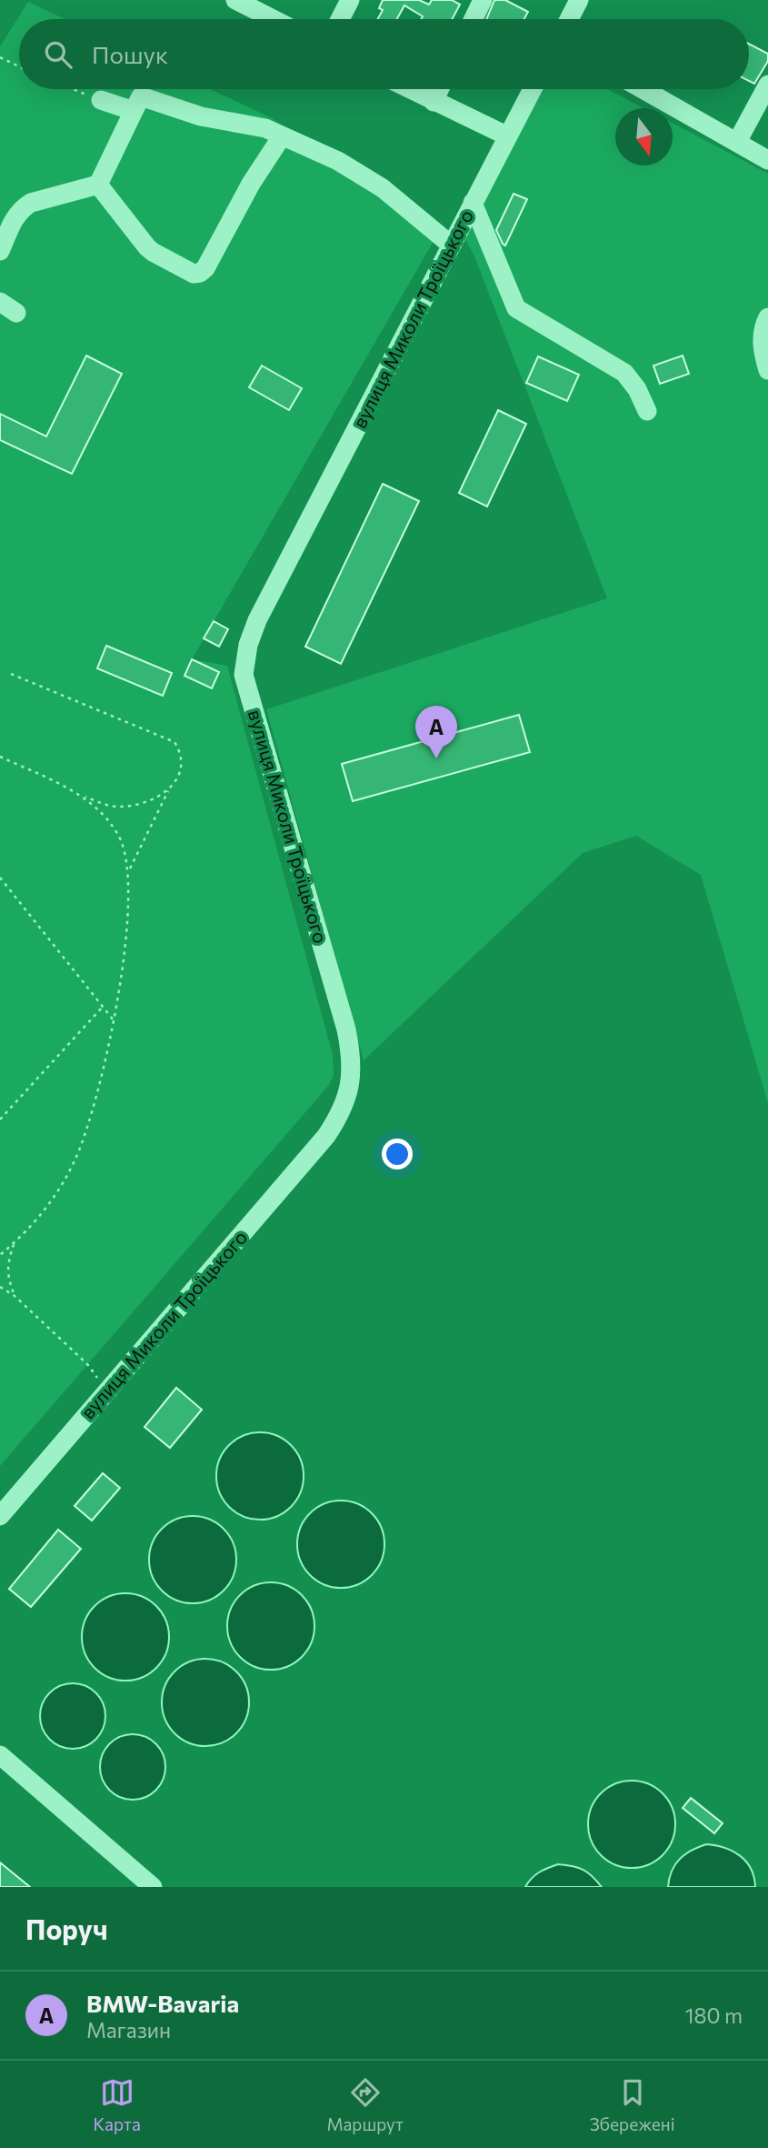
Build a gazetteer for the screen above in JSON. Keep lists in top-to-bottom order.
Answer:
{
  "streets": {
    "street": ["вулиця Миколи Троїцького"]
  },
  "north": "bottom",
  "page": {
    "search": "Пошук",
    "pins": "A",
    "heading": "Поруч",
    "list": [
      {
        "mark": "A",
        "name": "BMW-Bavaria",
        "note": "Магазин",
        "value": "180 m"
      }
    ],
    "nav": ["Карта", "Маршрут", "Збережені"]
  }
}
